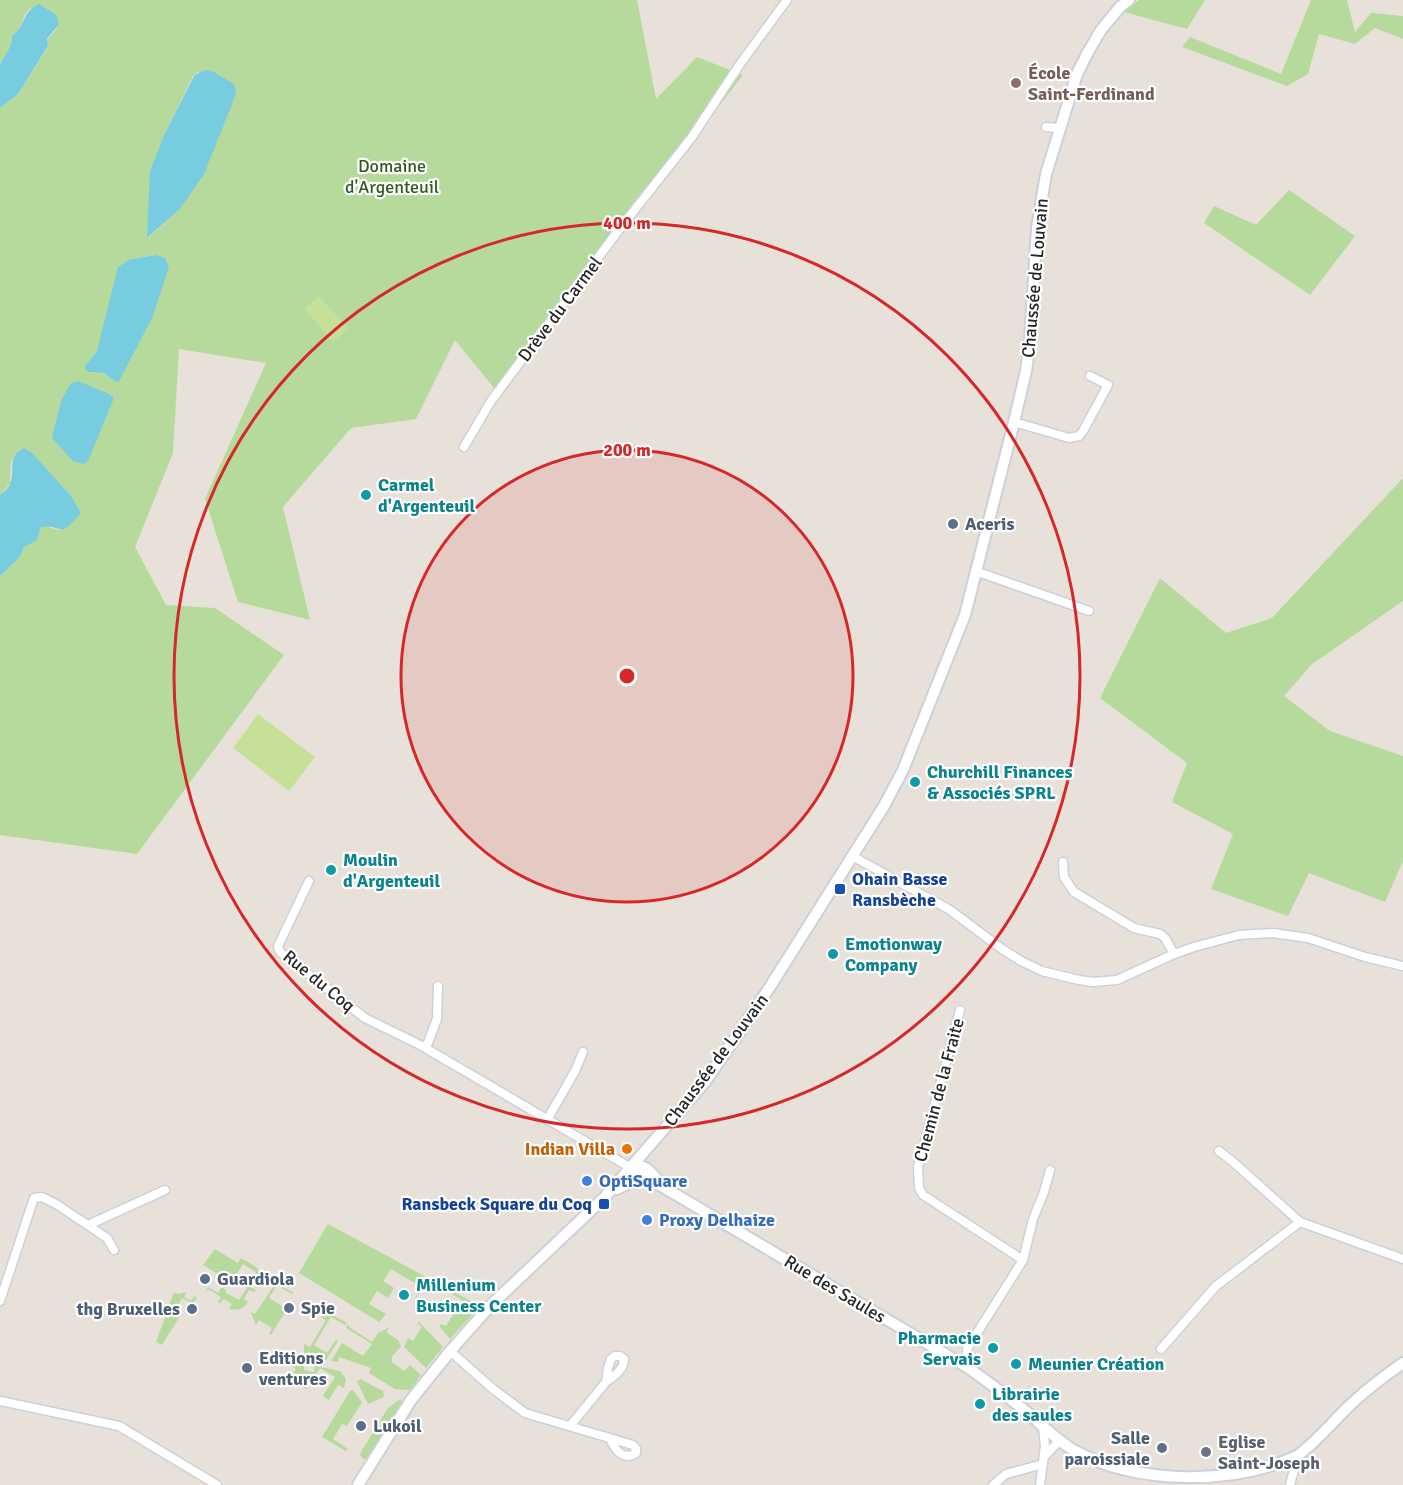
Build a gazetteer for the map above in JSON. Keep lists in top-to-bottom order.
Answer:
{
  "streets": {
    "main road": ["Chaussée de Louvain", "Rue des Saules"],
    "street": ["Drève du Carmel", "Rue du Coq", "Chemin de la Fraite"]
  },
  "crossings": [
    ["Chaussée de Louvain", "Rue du Coq"],
    ["Chaussée de Louvain", "Rue des Saules"],
    ["Rue du Coq", "Rue des Saules"]
  ],
  "parks": ["Domaine d'Argenteuil"],
  "places": {
    "other": [
      "École Saint-Ferdinand",
      "Carmel d'Argenteuil",
      "Aceris",
      "Churchill Finances & Associés SPRL",
      "Moulin d'Argenteuil",
      "Emotionway Company",
      "Indian Villa",
      "OptiSquare",
      "Proxy Delhaize",
      "Guardiola",
      "Millenium Business Center",
      "Spie",
      "thg Bruxelles",
      "Pharmacie Servais",
      "Meunier Création",
      "Editions ventures",
      "Librairie des saules",
      "Lukoil",
      "Salle paroissiale",
      "Eglise Saint-Joseph"
    ],
    "transit": ["Ohain Basse Ransbèche", "Ransbeck Square du Coq"]
  },
  "rings": ["400 m", "200 m"]
}
